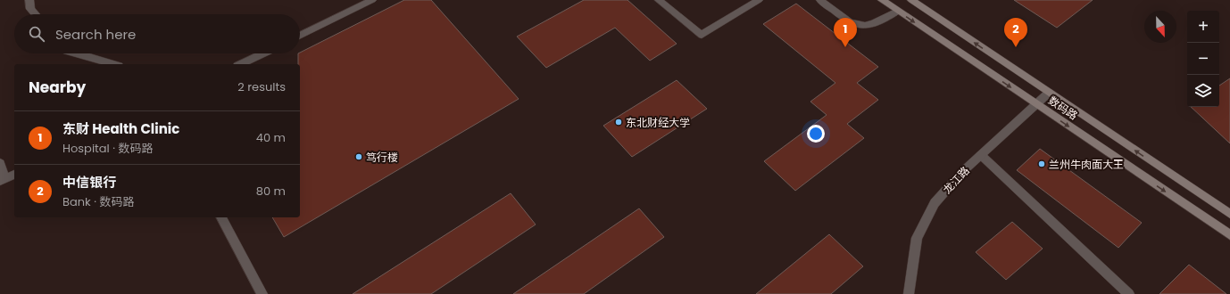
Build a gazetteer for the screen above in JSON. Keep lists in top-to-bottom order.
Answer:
{
  "streets": {
    "main road": ["数码路"],
    "street": ["龙江路"]
  },
  "crossings": [
    ["数码路", "龙江路"]
  ],
  "places": ["东北财经大学", "笃行楼", "兰州牛肉面大王"],
  "north": "bottom",
  "page": {
    "map_buttons": ["+", "−"],
    "search": "Search here",
    "pins": ["1", "2"],
    "heading": ["Nearby", "2 results"],
    "list": [
      {
        "mark": "1",
        "name": "东财 Health Clinic",
        "note": "Hospital · 数码路",
        "value": "40 m"
      },
      {
        "mark": "2",
        "name": "中信银行",
        "note": "Bank · 数码路",
        "value": "80 m"
      }
    ]
  }
}
